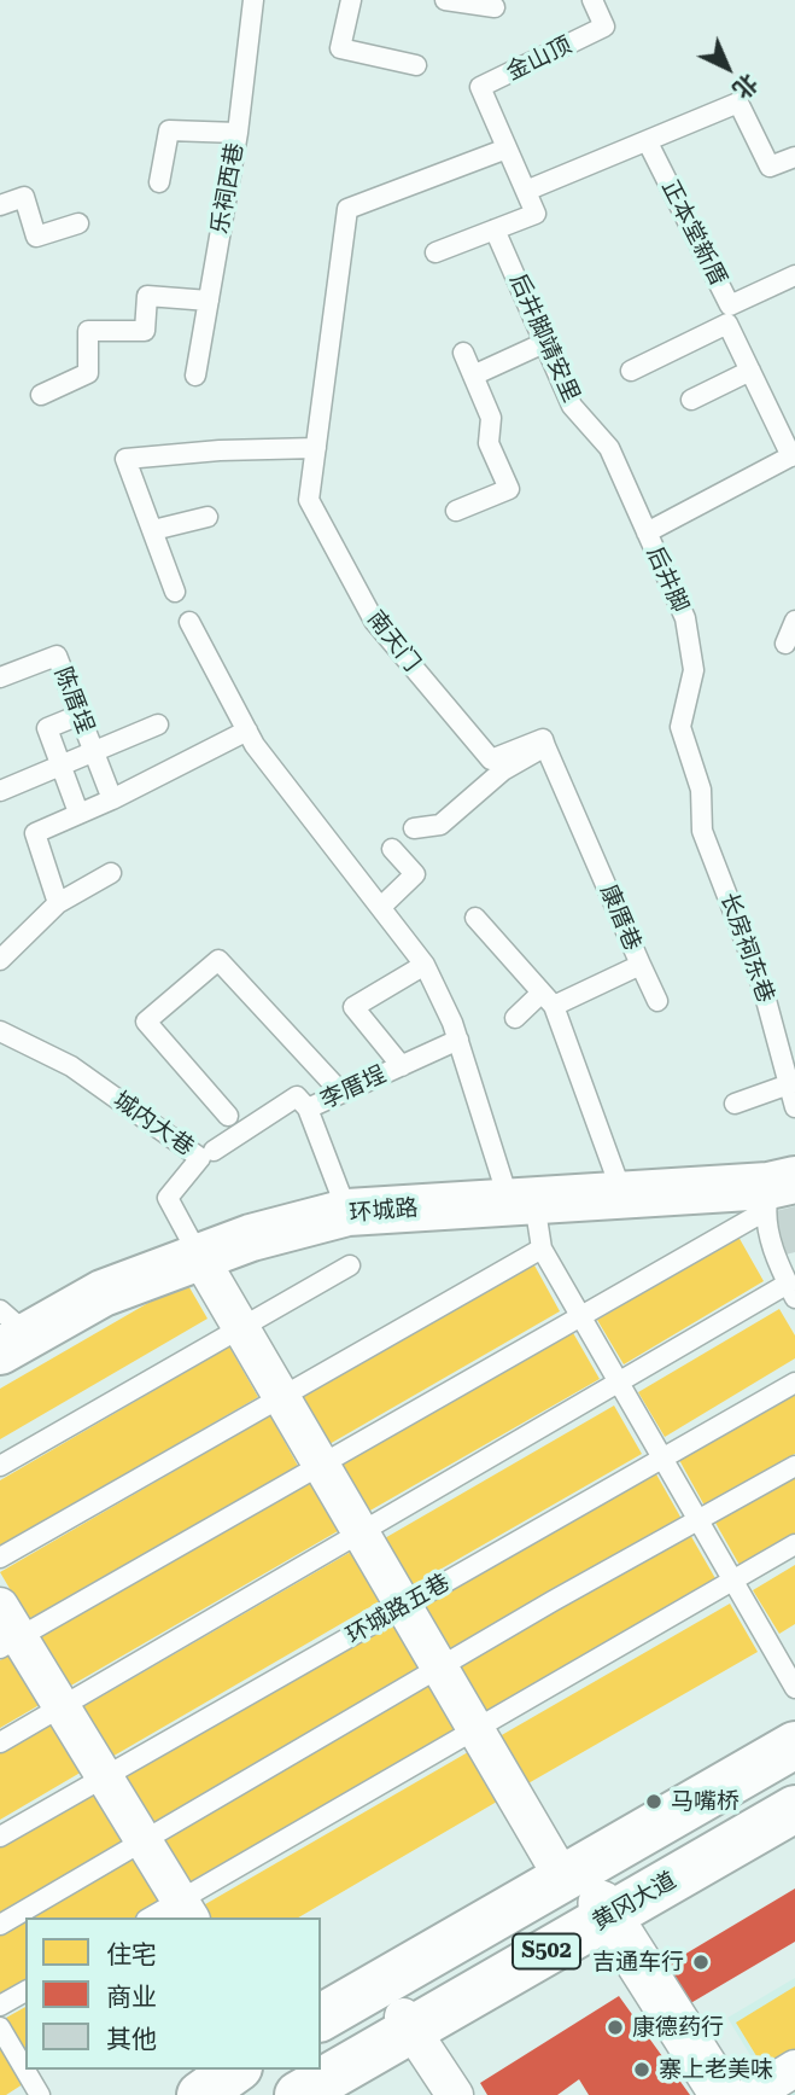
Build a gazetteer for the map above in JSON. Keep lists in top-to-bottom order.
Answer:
{
  "streets": {
    "main road": ["环城路", "黄冈大道", "S502"],
    "lane": [
      "金山顶",
      "乐祠西巷",
      "正本堂新厝",
      "后井脚靖安里",
      "后井脚",
      "南天门",
      "陈厝埕",
      "康厝巷",
      "长房祠东巷",
      "李厝埕",
      "城内大巷",
      "环城路五巷"
    ]
  },
  "crossings": [
    ["金山顶", "后井脚靖安里"],
    ["金山顶", "南天门"],
    ["后井脚靖安里", "后井脚"],
    ["后井脚", "长房祠东巷"],
    ["南天门", "康厝巷"],
    ["城内大巷", "环城路"]
  ],
  "places": [
    "马嘴桥",
    "吉通车行",
    "康德药行",
    "寨上老美味"
  ],
  "legend": ["住宅", "商业", "其他"],
  "north": "bottom right"
}
